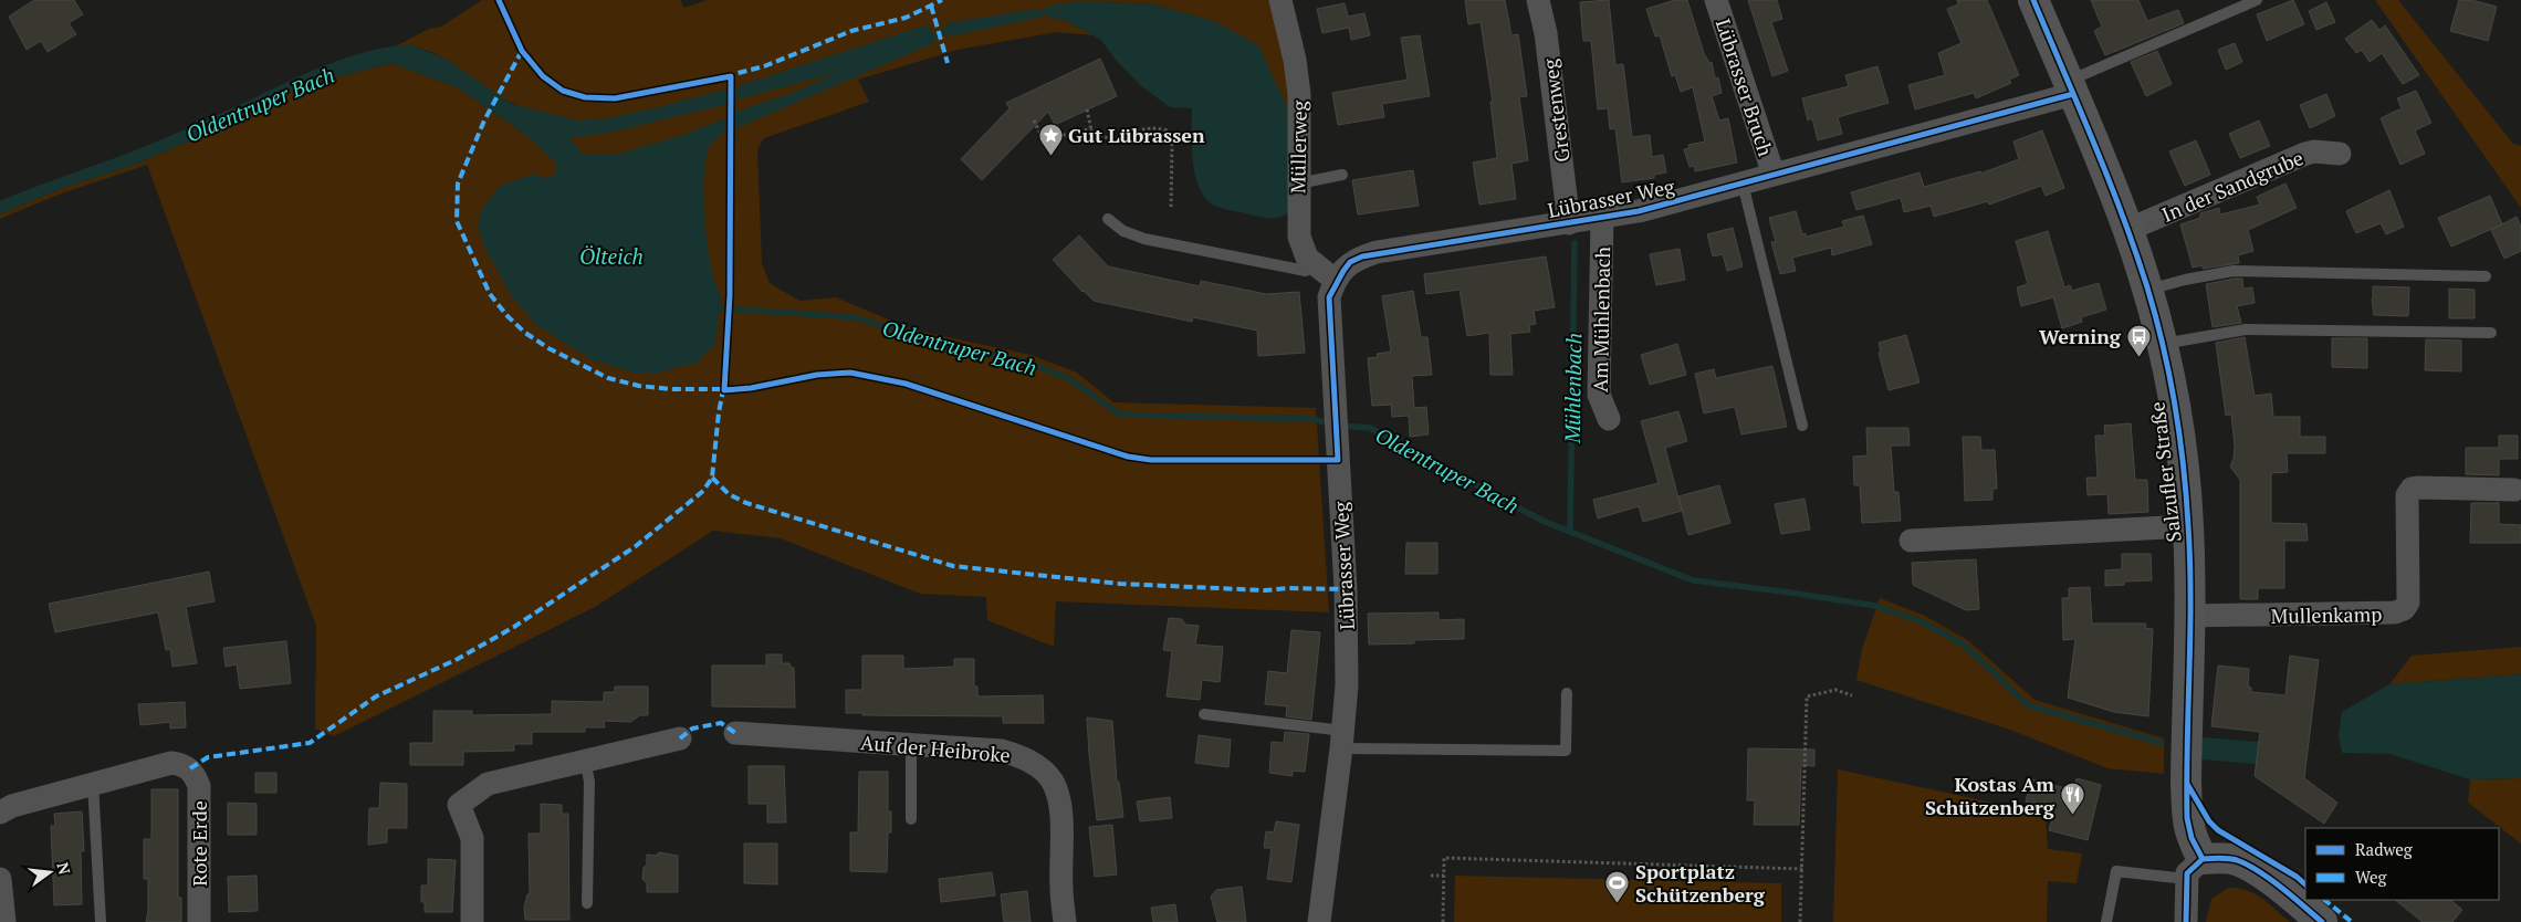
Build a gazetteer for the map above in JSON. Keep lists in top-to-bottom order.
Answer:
{
  "streets": {
    "street": [
      "Lübrasser Bruch",
      "Grestenweg",
      "Müllerweg",
      "In der Sandgrube",
      "Lübrasser Weg",
      "Am Mühlenbach",
      "Salzufler Straße",
      "Mullenkamp",
      "Auf der Heibroke",
      "Rote Erde"
    ]
  },
  "crossings": [
    ["Lübrasser Bruch", "Lübrasser Weg"],
    ["Grestenweg", "Lübrasser Weg"],
    ["Müllerweg", "Lübrasser Weg"],
    ["In der Sandgrube", "Salzufler Straße"],
    ["Lübrasser Weg", "Am Mühlenbach"],
    ["Lübrasser Weg", "Salzufler Straße"],
    ["Salzufler Straße", "Mullenkamp"]
  ],
  "water": ["Oldentruper Bach", "Ölteich", "Mühlenbach"],
  "places": {
    "place": ["Gut Lübrassen"],
    "bus stop": ["Werning"],
    "restaurant": ["Kostas Am Schützenberg"],
    "sports": ["Sportplatz Schützenberg"]
  },
  "legend": ["Radweg", "Weg"],
  "north": "right"
}
